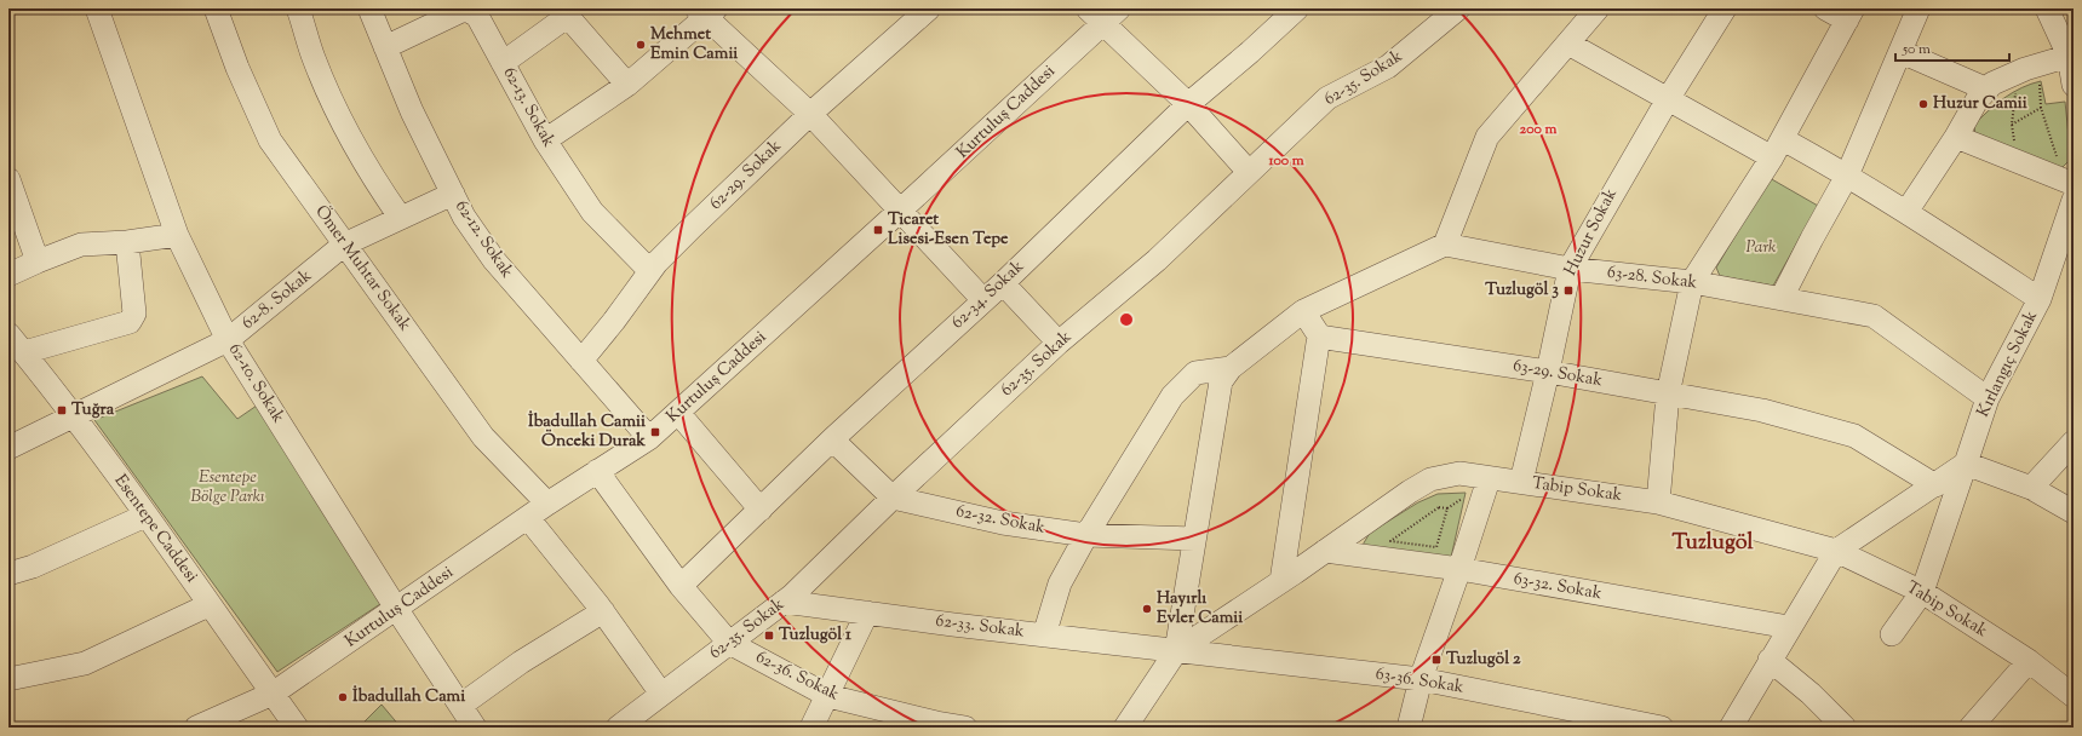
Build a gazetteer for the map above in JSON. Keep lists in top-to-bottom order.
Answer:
{
  "streets": {
    "street": [
      "62-35. Sokak",
      "62-13. Sokak",
      "Kurtuluş Caddesi",
      "62-29. Sokak",
      "Huzur Sokak",
      "62-12. Sokak",
      "Ömer Muhtar Sokak",
      "63-28. Sokak",
      "62-34. Sokak",
      "62-8. Sokak",
      "Kırlangıç Sokak",
      "63-29. Sokak",
      "62-10. Sokak",
      "Tabip Sokak",
      "62-32. Sokak",
      "Esentepe Caddesi",
      "63-32. Sokak",
      "62-33. Sokak",
      "62-36. Sokak",
      "63-36. Sokak"
    ]
  },
  "crossings": [
    ["62-35. Sokak", "62-32. Sokak"],
    ["62-35. Sokak", "62-33. Sokak"],
    ["62-35. Sokak", "62-36. Sokak"],
    ["62-13. Sokak", "62-29. Sokak"],
    ["62-13. Sokak", "62-12. Sokak"],
    ["Kurtuluş Caddesi", "62-12. Sokak"],
    ["Kurtuluş Caddesi", "Ömer Muhtar Sokak"],
    ["Kurtuluş Caddesi", "62-10. Sokak"],
    ["Kurtuluş Caddesi", "Esentepe Caddesi"],
    ["Kurtuluş Caddesi", "62-36. Sokak"],
    ["62-29. Sokak", "62-12. Sokak"],
    ["Huzur Sokak", "63-28. Sokak"],
    ["Huzur Sokak", "63-29. Sokak"],
    ["Huzur Sokak", "Tabip Sokak"],
    ["62-12. Sokak", "62-8. Sokak"],
    ["Ömer Muhtar Sokak", "62-8. Sokak"],
    ["63-28. Sokak", "Kırlangıç Sokak"],
    ["62-34. Sokak", "62-36. Sokak"],
    ["62-8. Sokak", "62-10. Sokak"],
    ["62-8. Sokak", "Esentepe Caddesi"],
    ["Kırlangıç Sokak", "Tabip Sokak"],
    ["Tabip Sokak", "63-32. Sokak"],
    ["Tabip Sokak", "62-33. Sokak"],
    ["Tabip Sokak", "63-36. Sokak"],
    ["62-33. Sokak", "63-36. Sokak"]
  ],
  "districts": ["Tuzlugöl"],
  "parks": ["Park", "Esentepe Bölge Parkı"],
  "places": {
    "other": [
      "Mehmet Emin Camii",
      "Huzur Camii",
      "Hayırlı Evler Camii",
      "İbadullah Cami"
    ],
    "transit": [
      "Ticaret Lisesi-Esen Tepe",
      "Tuzlugöl 3",
      "Tuğra",
      "İbadullah Camii Önceki Durak",
      "Tuzlugöl 1",
      "Tuzlugöl 2"
    ]
  },
  "scale_bar": "50 m",
  "rings": ["200 m", "100 m"]
}
